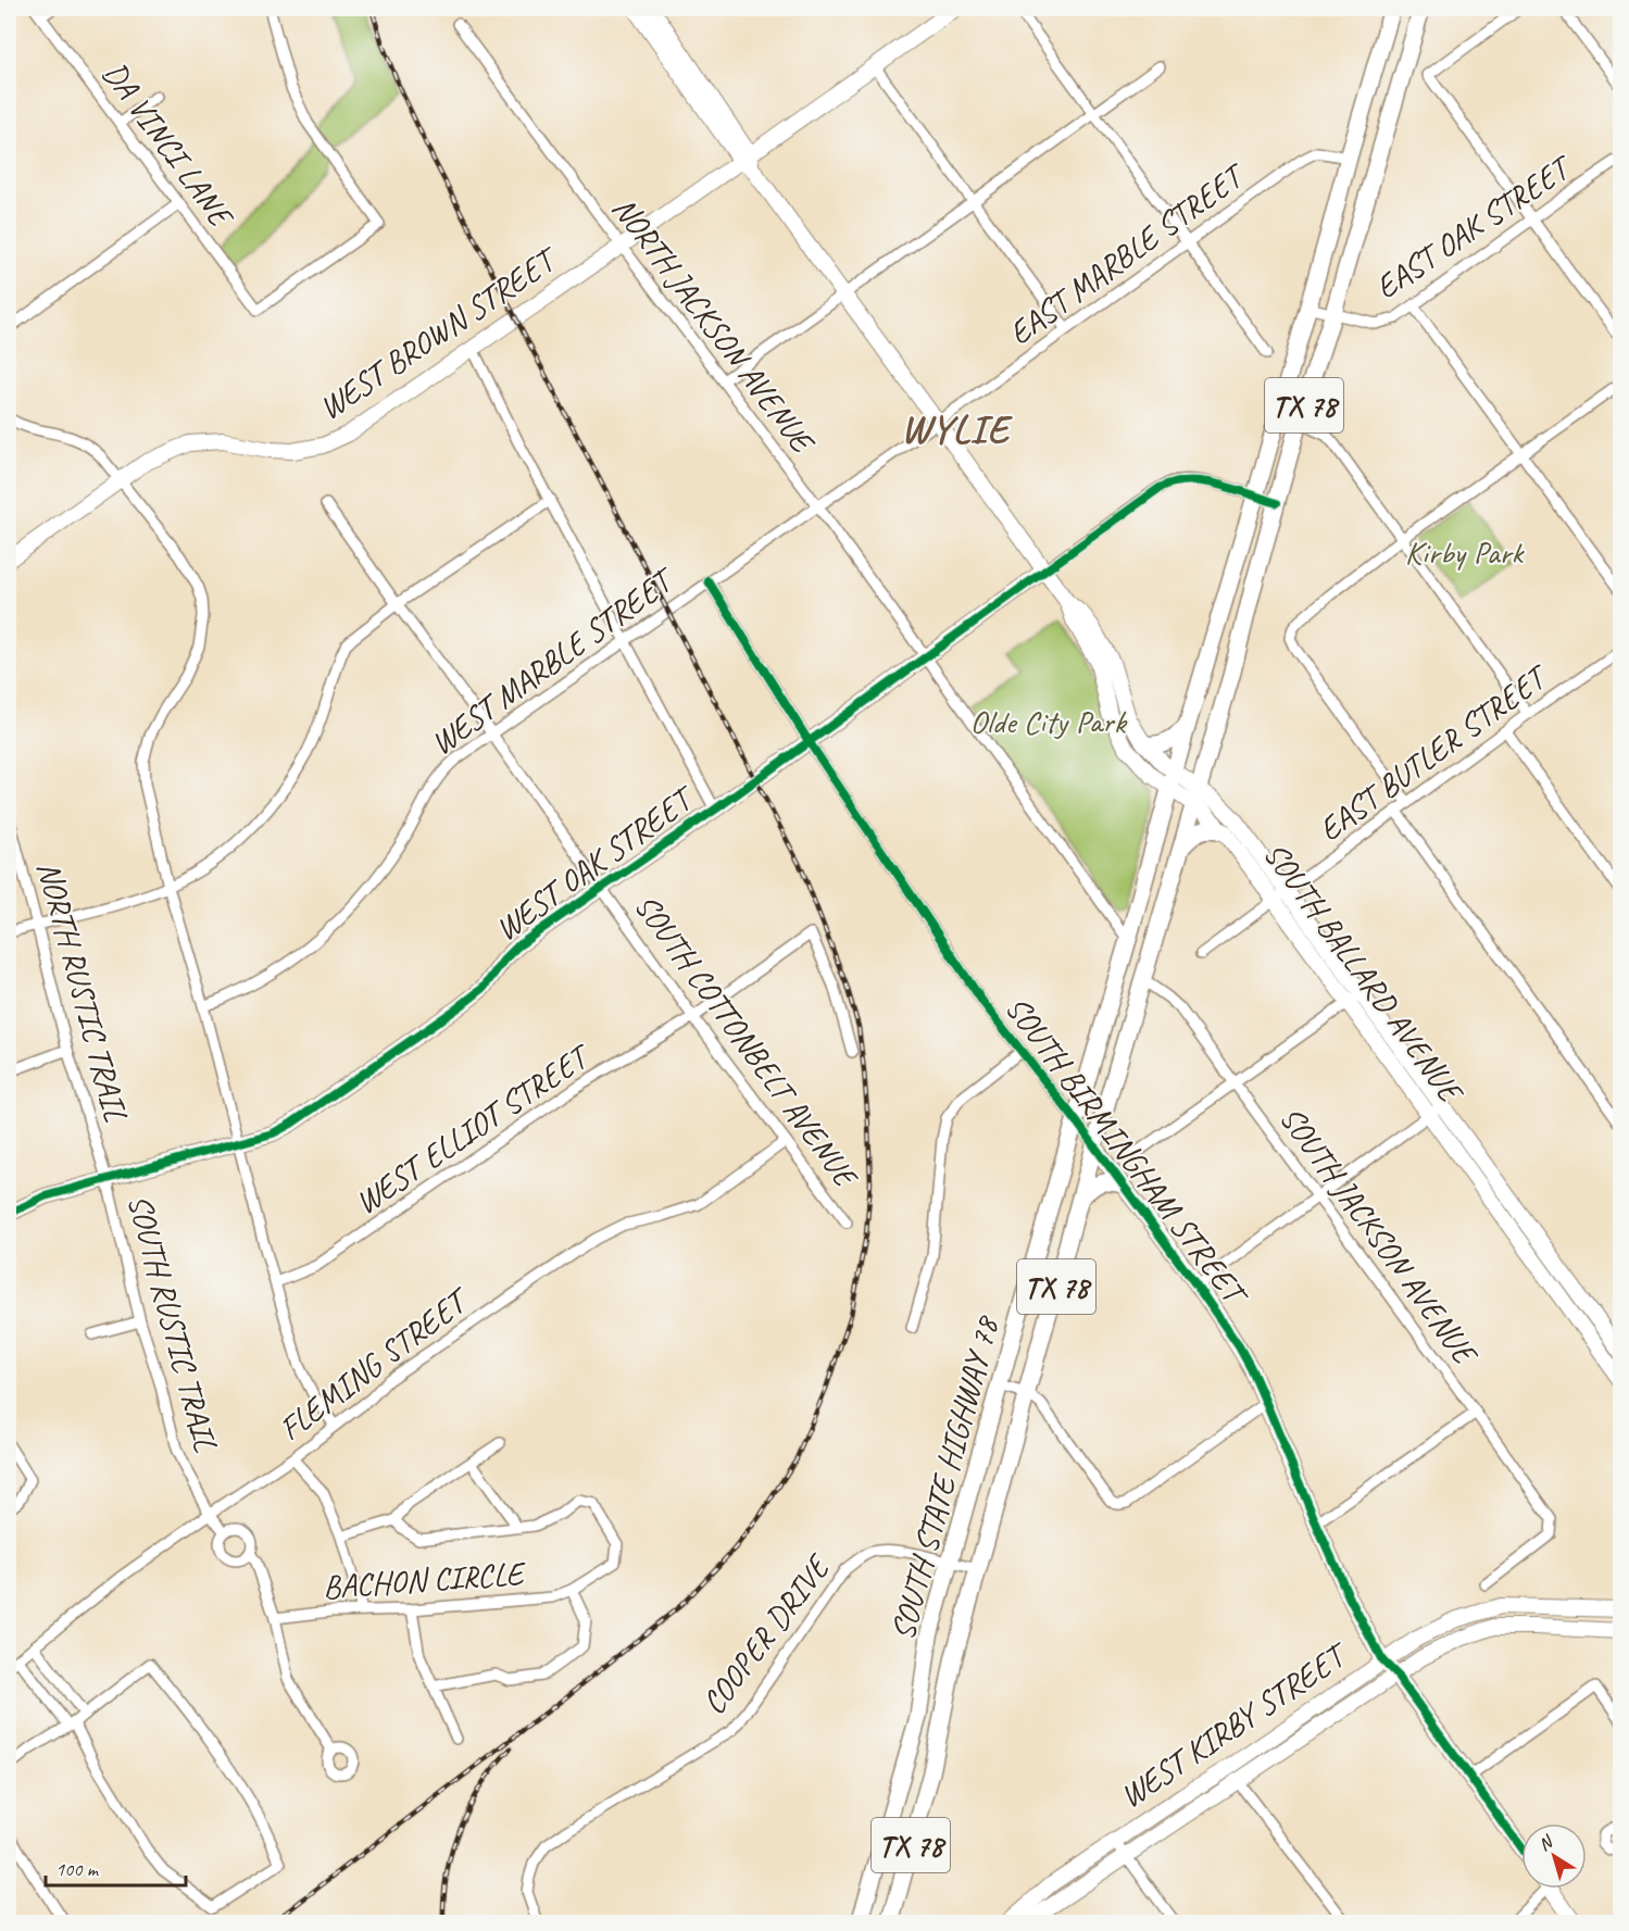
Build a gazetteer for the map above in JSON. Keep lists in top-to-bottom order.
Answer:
{
  "streets": {
    "main road": [
      "WEST BROWN STREET",
      "TX 78",
      "WEST OAK STREET",
      "SOUTH BALLARD AVENUE",
      "SOUTH BIRMINGHAM STREET",
      "SOUTH STATE HIGHWAY 78",
      "WEST KIRBY STREET"
    ],
    "street": [
      "DA VINCI LANE",
      "EAST OAK STREET",
      "EAST MARBLE STREET",
      "NORTH JACKSON AVENUE",
      "WEST MARBLE STREET",
      "EAST BUTLER STREET",
      "NORTH RUSTIC TRAIL",
      "SOUTH COTTONBELT AVENUE",
      "WEST ELLIOT STREET",
      "SOUTH JACKSON AVENUE",
      "SOUTH RUSTIC TRAIL",
      "FLEMING STREET",
      "BACHON CIRCLE",
      "COOPER DRIVE"
    ]
  },
  "crossings": [
    ["EAST OAK STREET", "TX 78"],
    ["EAST MARBLE STREET", "TX 78"],
    ["EAST MARBLE STREET", "WEST MARBLE STREET"],
    ["EAST MARBLE STREET", "SOUTH BALLARD AVENUE"],
    ["NORTH JACKSON AVENUE", "WEST BROWN STREET"],
    ["NORTH JACKSON AVENUE", "WEST MARBLE STREET"],
    ["NORTH JACKSON AVENUE", "WEST OAK STREET"],
    ["WEST BROWN STREET", "SOUTH BALLARD AVENUE"],
    ["TX 78", "SOUTH BALLARD AVENUE"],
    ["TX 78", "SOUTH STATE HIGHWAY 78"],
    ["WEST MARBLE STREET", "SOUTH BALLARD AVENUE"],
    ["WEST MARBLE STREET", "SOUTH COTTONBELT AVENUE"],
    ["WEST MARBLE STREET", "SOUTH BIRMINGHAM STREET"],
    ["EAST BUTLER STREET", "SOUTH BALLARD AVENUE"],
    ["WEST OAK STREET", "SOUTH BALLARD AVENUE"],
    ["WEST OAK STREET", "NORTH RUSTIC TRAIL"],
    ["WEST OAK STREET", "SOUTH COTTONBELT AVENUE"],
    ["WEST OAK STREET", "SOUTH BIRMINGHAM STREET"],
    ["WEST OAK STREET", "SOUTH RUSTIC TRAIL"],
    ["SOUTH BALLARD AVENUE", "SOUTH STATE HIGHWAY 78"],
    ["NORTH RUSTIC TRAIL", "SOUTH RUSTIC TRAIL"],
    ["SOUTH COTTONBELT AVENUE", "WEST ELLIOT STREET"],
    ["SOUTH COTTONBELT AVENUE", "FLEMING STREET"],
    ["SOUTH BIRMINGHAM STREET", "SOUTH STATE HIGHWAY 78"],
    ["SOUTH BIRMINGHAM STREET", "WEST KIRBY STREET"],
    ["SOUTH JACKSON AVENUE", "SOUTH STATE HIGHWAY 78"],
    ["SOUTH RUSTIC TRAIL", "FLEMING STREET"],
    ["SOUTH STATE HIGHWAY 78", "COOPER DRIVE"]
  ],
  "districts": ["WYLIE"],
  "parks": ["Kirby Park", "Olde City Park"],
  "scale_bar": "100 m",
  "north": "top left"
}
